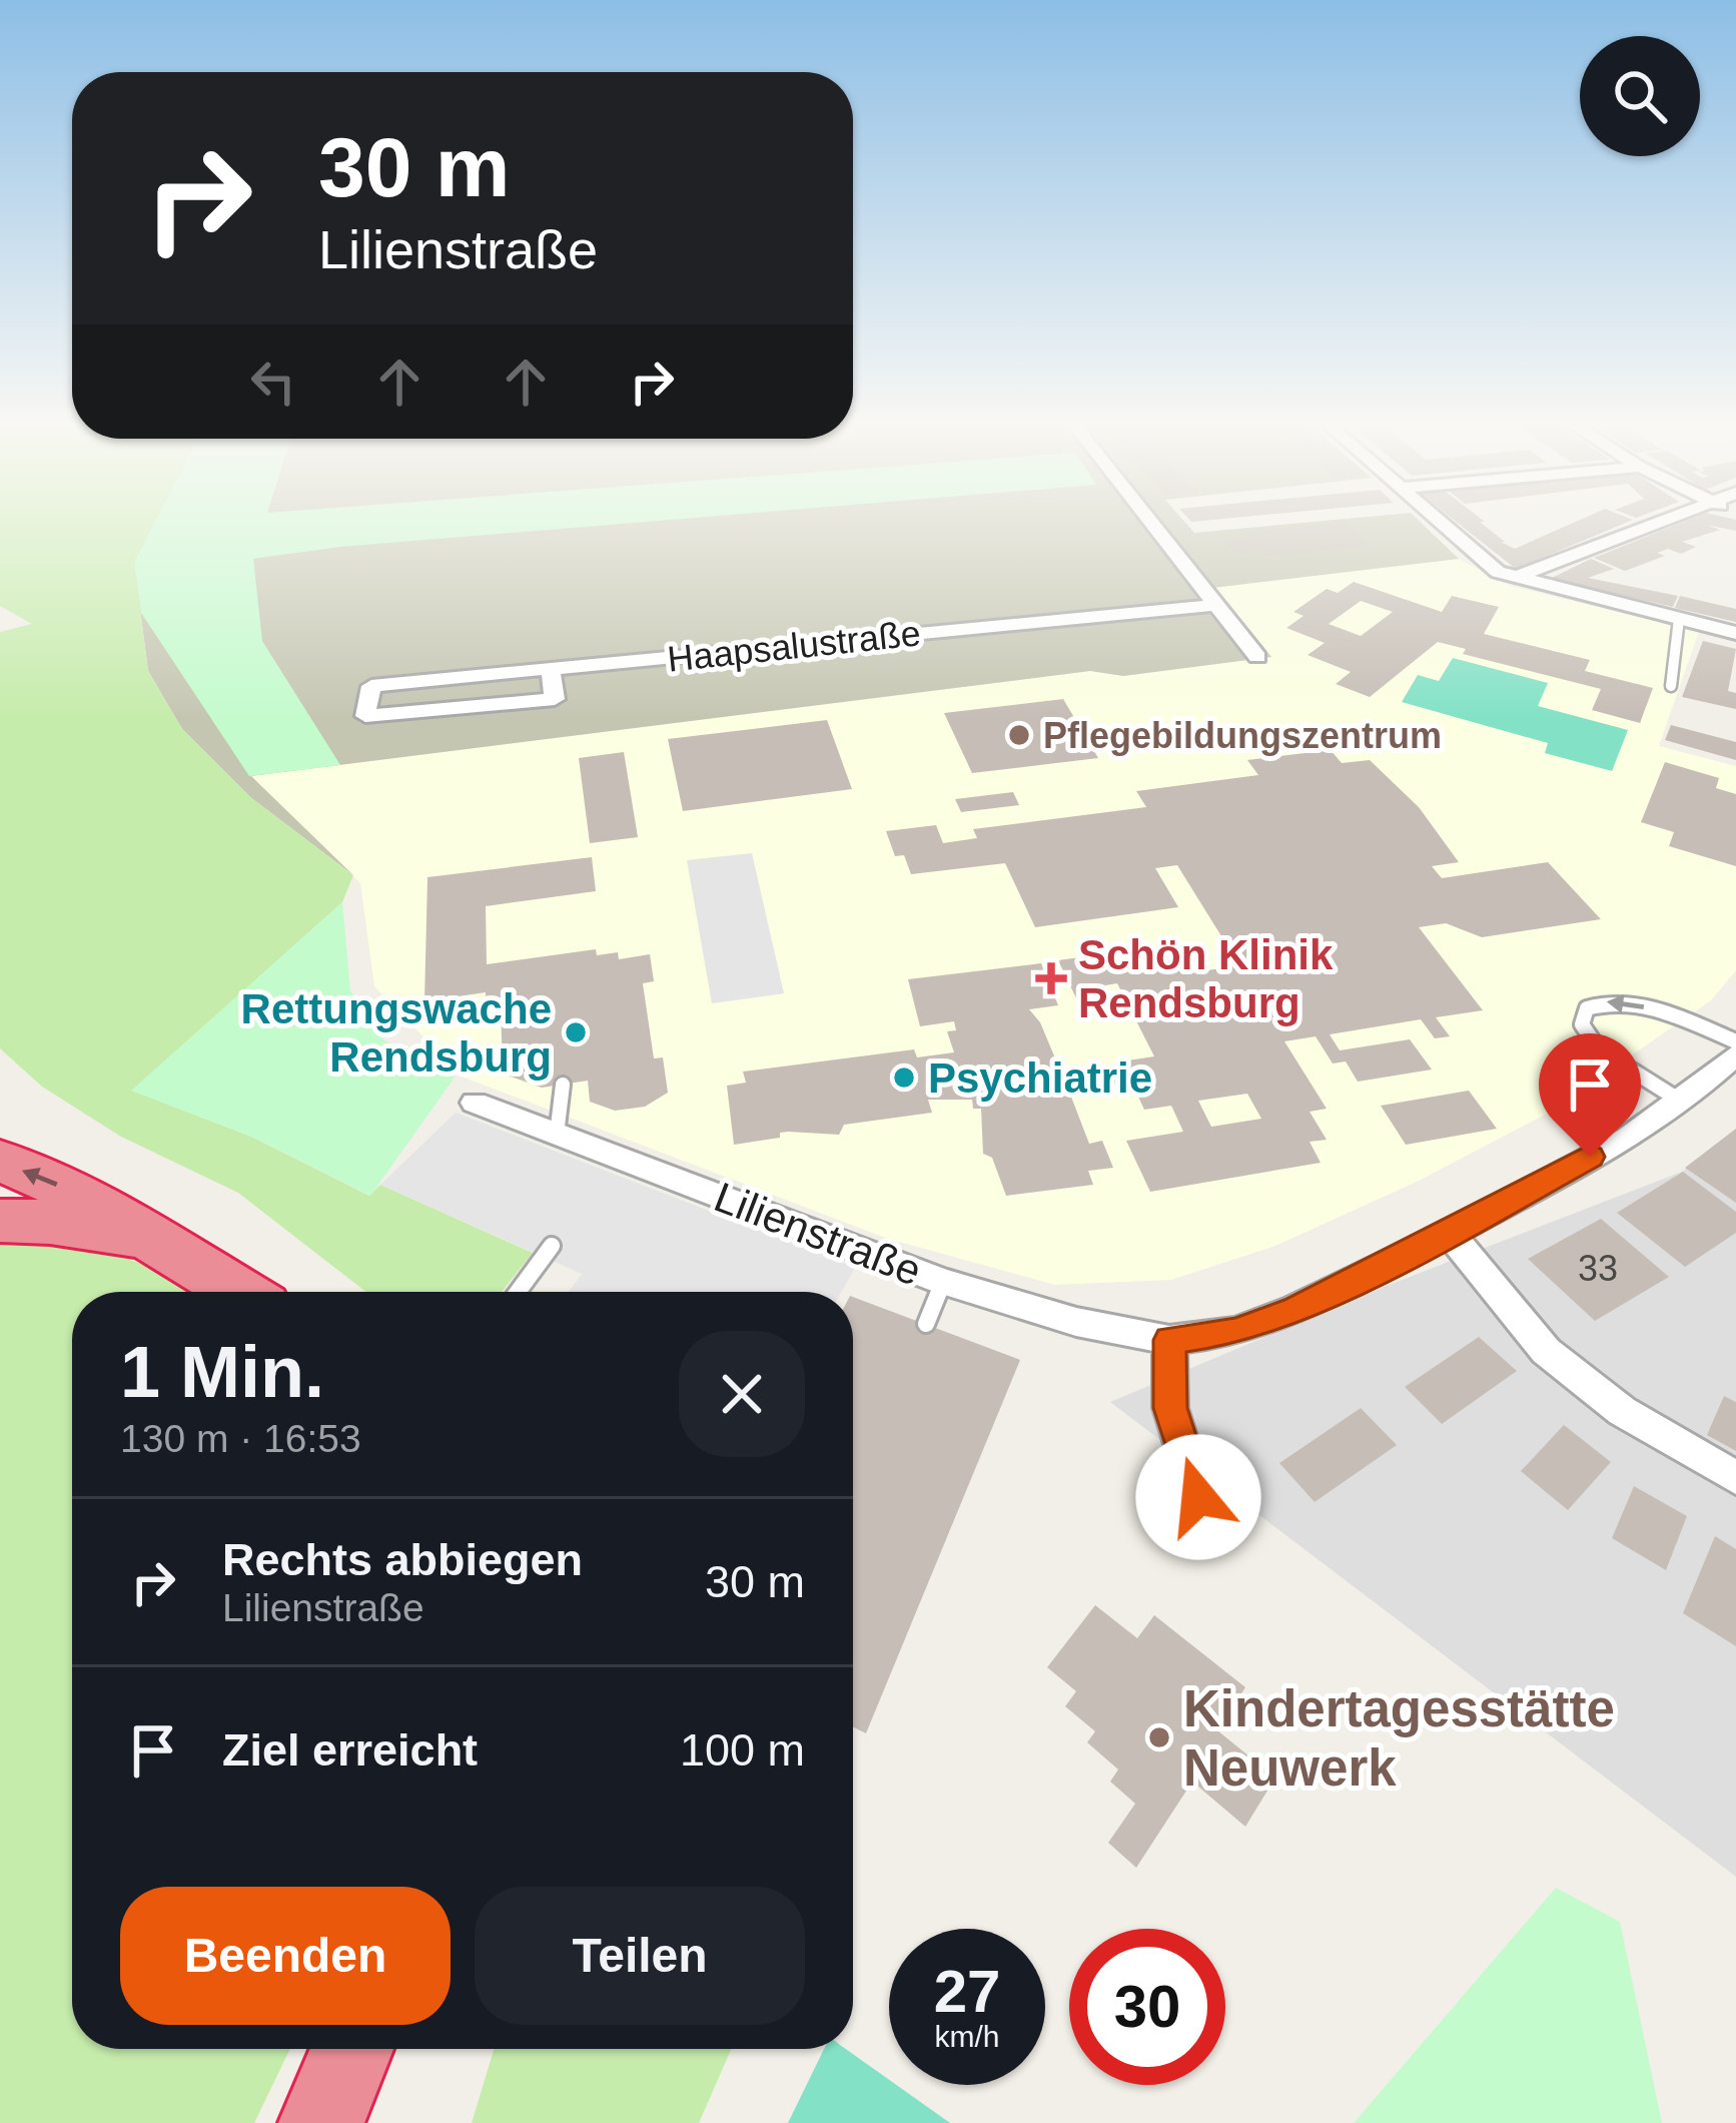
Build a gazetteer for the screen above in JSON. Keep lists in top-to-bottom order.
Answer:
{
  "streets": {
    "street": ["Haapsalustraße", "Lilienstraße"]
  },
  "places": {
    "other": [
      "Pflegebildungszentrum",
      "Rettungswache Rendsburg",
      "Psychiatrie",
      "Kindertagesstätte Neuwerk"
    ],
    "health": ["Schön Klinik Rendsburg"]
  },
  "house_numbers": ["33"],
  "page": {
    "turn": ["30 m", "Lilienstraße"],
    "heading": ["1 Min.", "130 m · 16:53"],
    "list": [
      {
        "name": "Rechts abbiegen",
        "note": "Lilienstraße",
        "value": "30 m"
      },
      {
        "name": "Ziel erreicht",
        "value": "100 m"
      }
    ],
    "buttons": ["Beenden", "Teilen"],
    "speed": "27 km/h",
    "limit": "30"
  }
}
